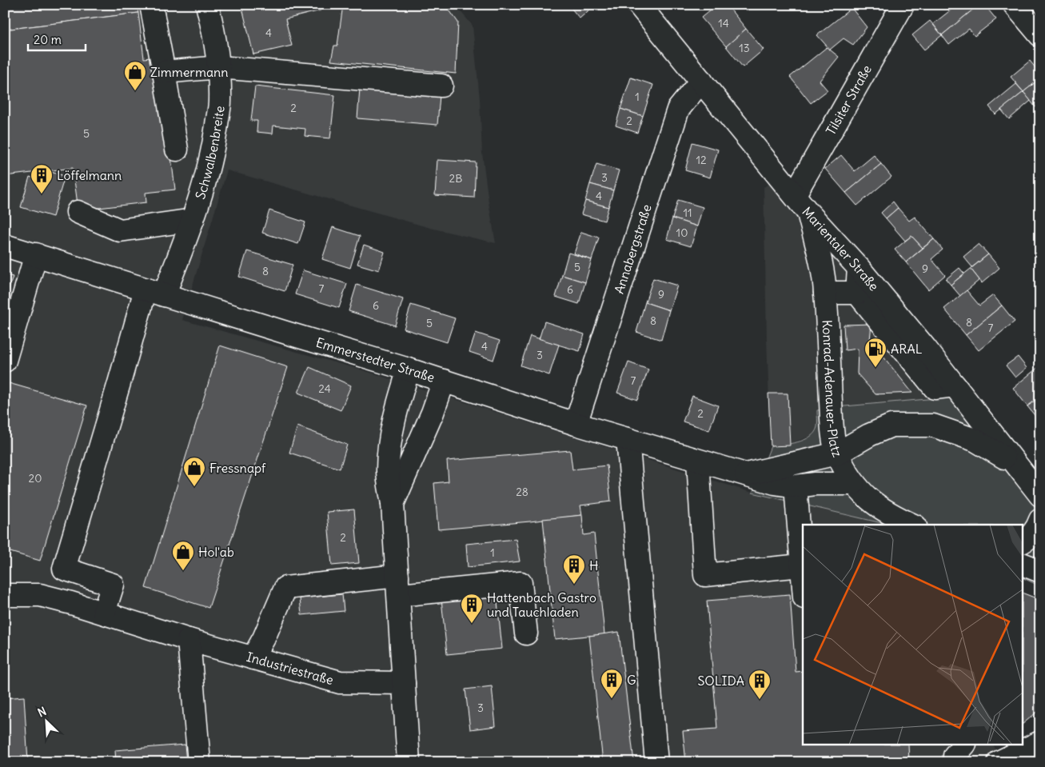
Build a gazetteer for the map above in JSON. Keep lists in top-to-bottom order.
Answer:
{
  "streets": {
    "main road": [
      "Tilsiter Straße",
      "Schwalbenbreite",
      "Annabergstraße",
      "Marientaler Straße",
      "Emmerstedter Straße",
      "Konrad-Adenauer-Platz",
      "Industriestraße"
    ]
  },
  "crossings": [
    ["Tilsiter Straße", "Marientaler Straße"],
    ["Schwalbenbreite", "Emmerstedter Straße"],
    ["Schwalbenbreite", "Industriestraße"],
    ["Annabergstraße", "Marientaler Straße"],
    ["Annabergstraße", "Emmerstedter Straße"],
    ["Marientaler Straße", "Emmerstedter Straße"],
    ["Marientaler Straße", "Konrad-Adenauer-Platz"],
    ["Emmerstedter Straße", "Konrad-Adenauer-Platz"]
  ],
  "places": {
    "shop": ["Zimmermann", "Fressnapf", "Hol'ab"],
    "building": [
      "Löffelmann",
      "H",
      "Hattenbach Gastro und Tauchladen",
      "G",
      "SOLIDA"
    ],
    "fuel station": ["ARAL"]
  },
  "house_numbers": [
    "14",
    "4",
    "13",
    "1",
    "2",
    "2",
    "5",
    "12",
    "3",
    "2B",
    "4",
    "11",
    "10",
    "5",
    "9",
    "8",
    "7",
    "6",
    "9",
    "6",
    "8",
    "8",
    "5",
    "7",
    "4",
    "3",
    "7",
    "24",
    "2",
    "20",
    "28",
    "2",
    "1",
    "3"
  ],
  "scale_bar": "20 m",
  "north": "top left"
}
